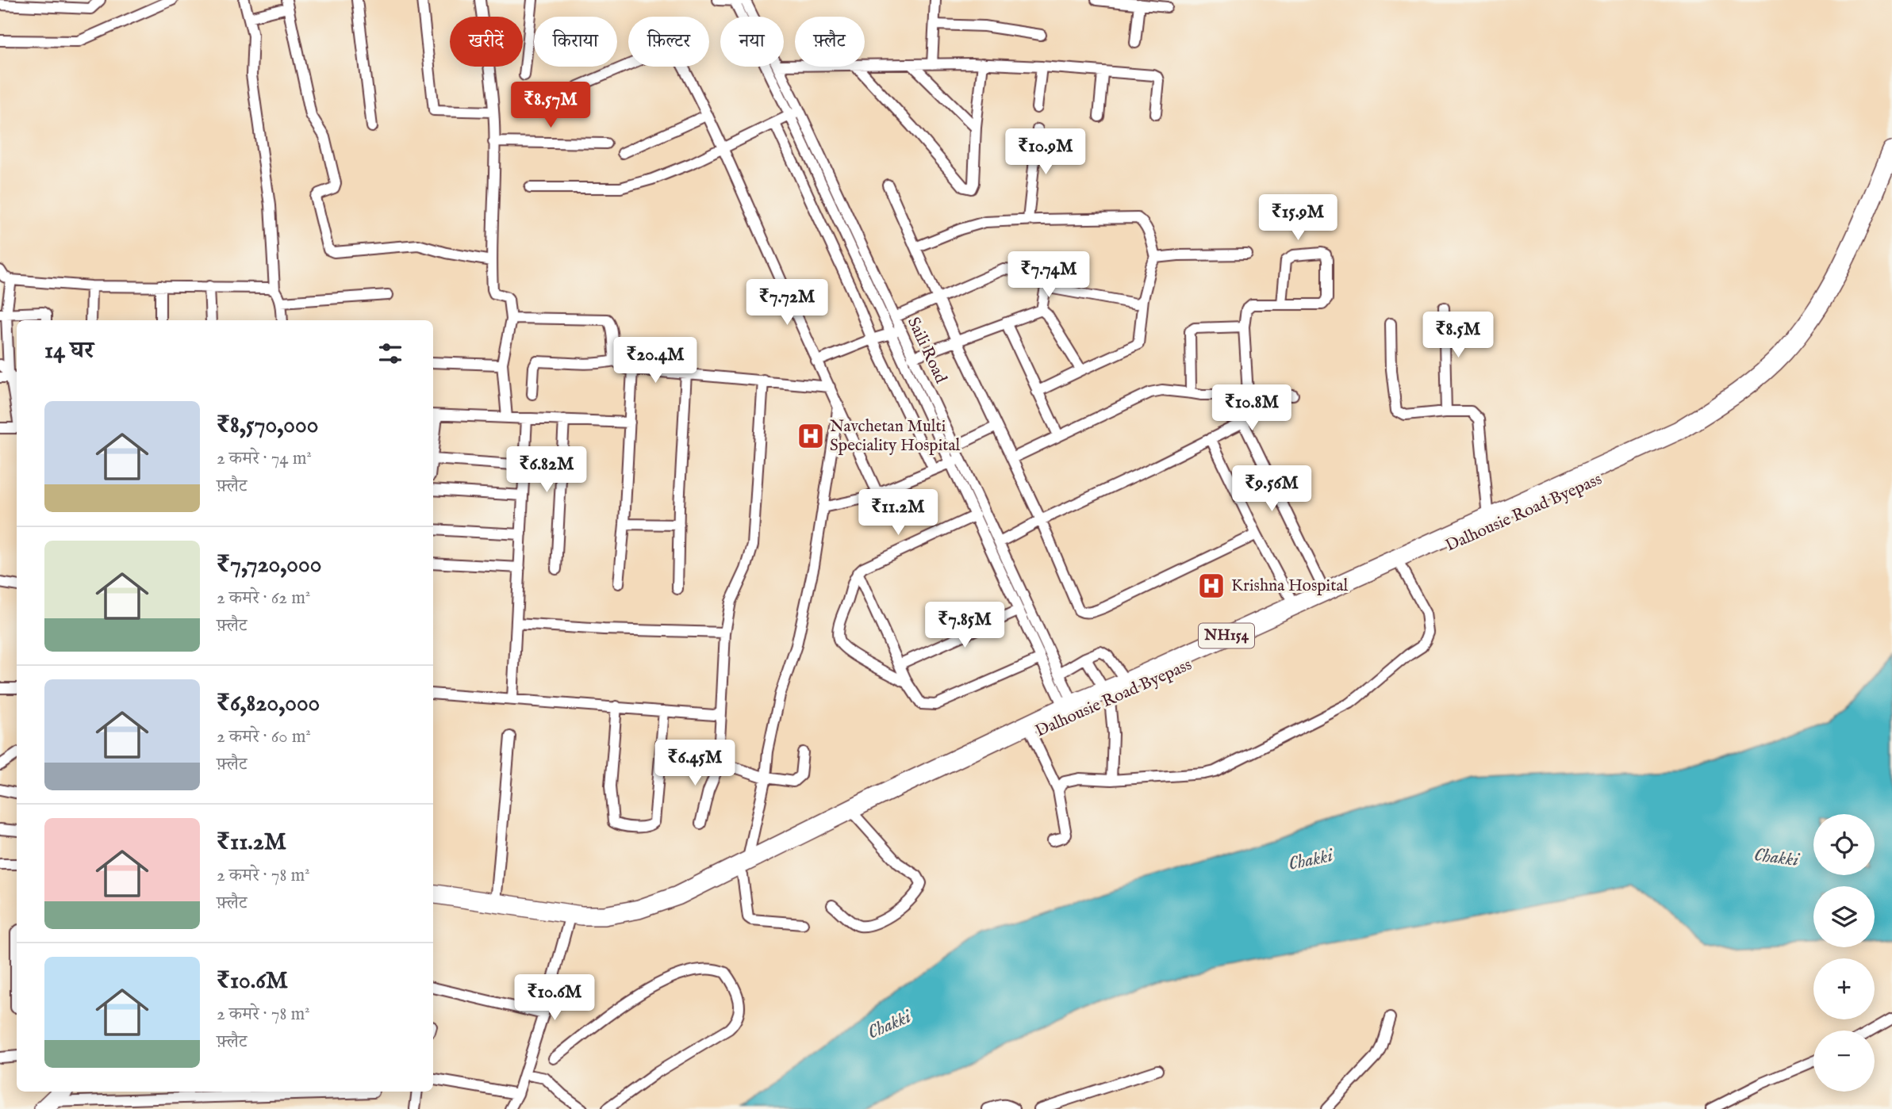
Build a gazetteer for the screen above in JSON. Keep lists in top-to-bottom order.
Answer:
{
  "streets": {
    "highway": ["Dalhousie Road Byepass", "NH154"],
    "street": ["Saili Road"]
  },
  "crossings": [
    ["Saili Road", "Dalhousie Road Byepass"],
    ["Saili Road", "NH154"],
    ["Dalhousie Road Byepass", "NH154"]
  ],
  "water": ["Chakki"],
  "places": {
    "hospital": ["Navchetan Multi Speciality Hospital", "Krishna Hospital"]
  },
  "page": {
    "chip": [
      "खरीदें",
      "किराया",
      "फ़िल्टर",
      "नया",
      "फ़्लैट"
    ],
    "price": [
      "₹8.57M",
      "₹10.9M",
      "₹15.9M",
      "₹7.74M",
      "₹7.72M",
      "₹8.5M",
      "₹20.4M",
      "₹10.8M",
      "₹6.82M",
      "₹9.56M",
      "₹11.2M",
      "₹7.85M",
      "₹6.45M",
      "₹10.6M"
    ],
    "heading": "14 घर",
    "list": [
      {
        "name": "₹8,570,000",
        "note": "2 कमरे · 74 m² · फ़्लैट"
      },
      {
        "name": "₹7,720,000",
        "note": "2 कमरे · 62 m² · फ़्लैट"
      },
      {
        "name": "₹6,820,000",
        "note": "2 कमरे · 60 m² · फ़्लैट"
      },
      {
        "name": "₹11.2M",
        "note": "2 कमरे · 78 m² · फ़्लैट"
      },
      {
        "name": "₹10.6M",
        "note": "2 कमरे · 78 m² · फ़्लैट"
      }
    ],
    "map_buttons": ["+", "−"]
  }
}
